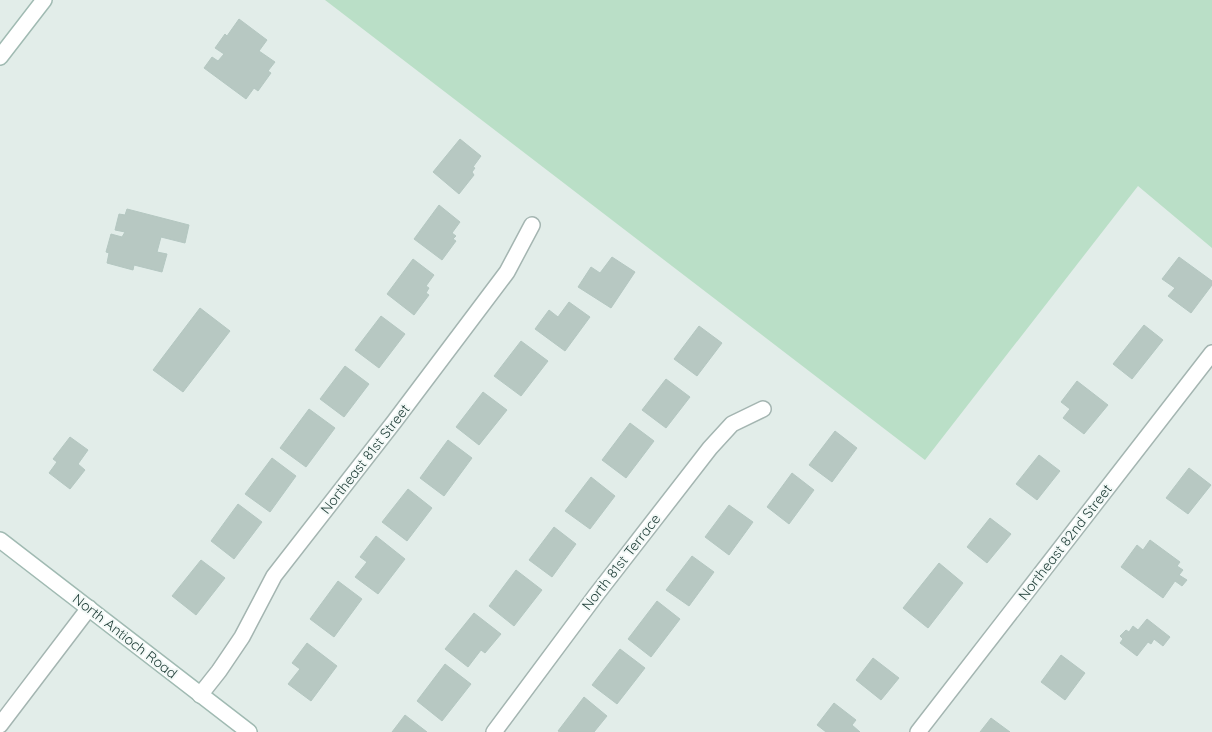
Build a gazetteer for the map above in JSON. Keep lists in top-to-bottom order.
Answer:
{
  "streets": {
    "street": [
      "Northeast 81st Street",
      "Northeast 82nd Street",
      "North 81st Terrace",
      "North Antioch Road"
    ]
  },
  "crossings": [
    ["Northeast 81st Street", "North Antioch Road"]
  ]
}
